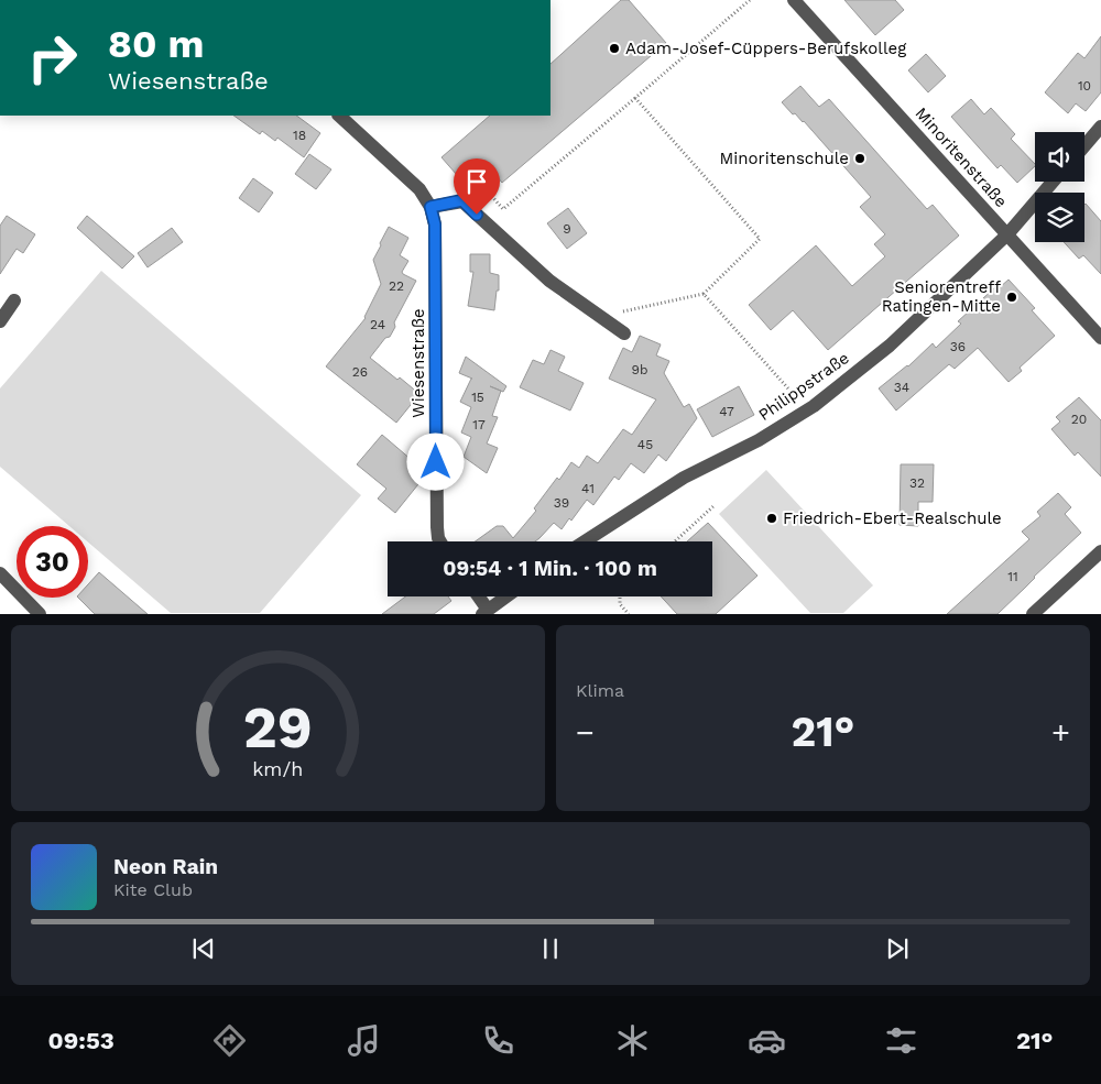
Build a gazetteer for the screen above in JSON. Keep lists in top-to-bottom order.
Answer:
{
  "streets": {
    "street": ["Minoritenstraße", "Wiesenstraße", "Philippstraße"]
  },
  "crossings": [
    ["Minoritenstraße", "Philippstraße"]
  ],
  "places": [
    "Adam-Josef-Cüppers-Berufskolleg",
    "Minoritenschule",
    "Seniorentreff Ratingen-Mitte",
    "Friedrich-Ebert-Realschule"
  ],
  "house_numbers": [
    "10",
    "18",
    "9",
    "22",
    "24",
    "36",
    "9b",
    "26",
    "34",
    "15",
    "47",
    "20",
    "17",
    "45",
    "32",
    "41",
    "39",
    "11"
  ],
  "page": {
    "turn": ["80 m", "Wiesenstraße"],
    "limit": "30",
    "trip": "09:54 · 1 Min. · 100 m",
    "tile": "Klima",
    "heat": ["−", "21°", "+"],
    "song": ["Neon Rain", "Kite Club"],
    "tabs": ["09:53", "21°"],
    "gauge": ["29", "km/h"]
  }
}
